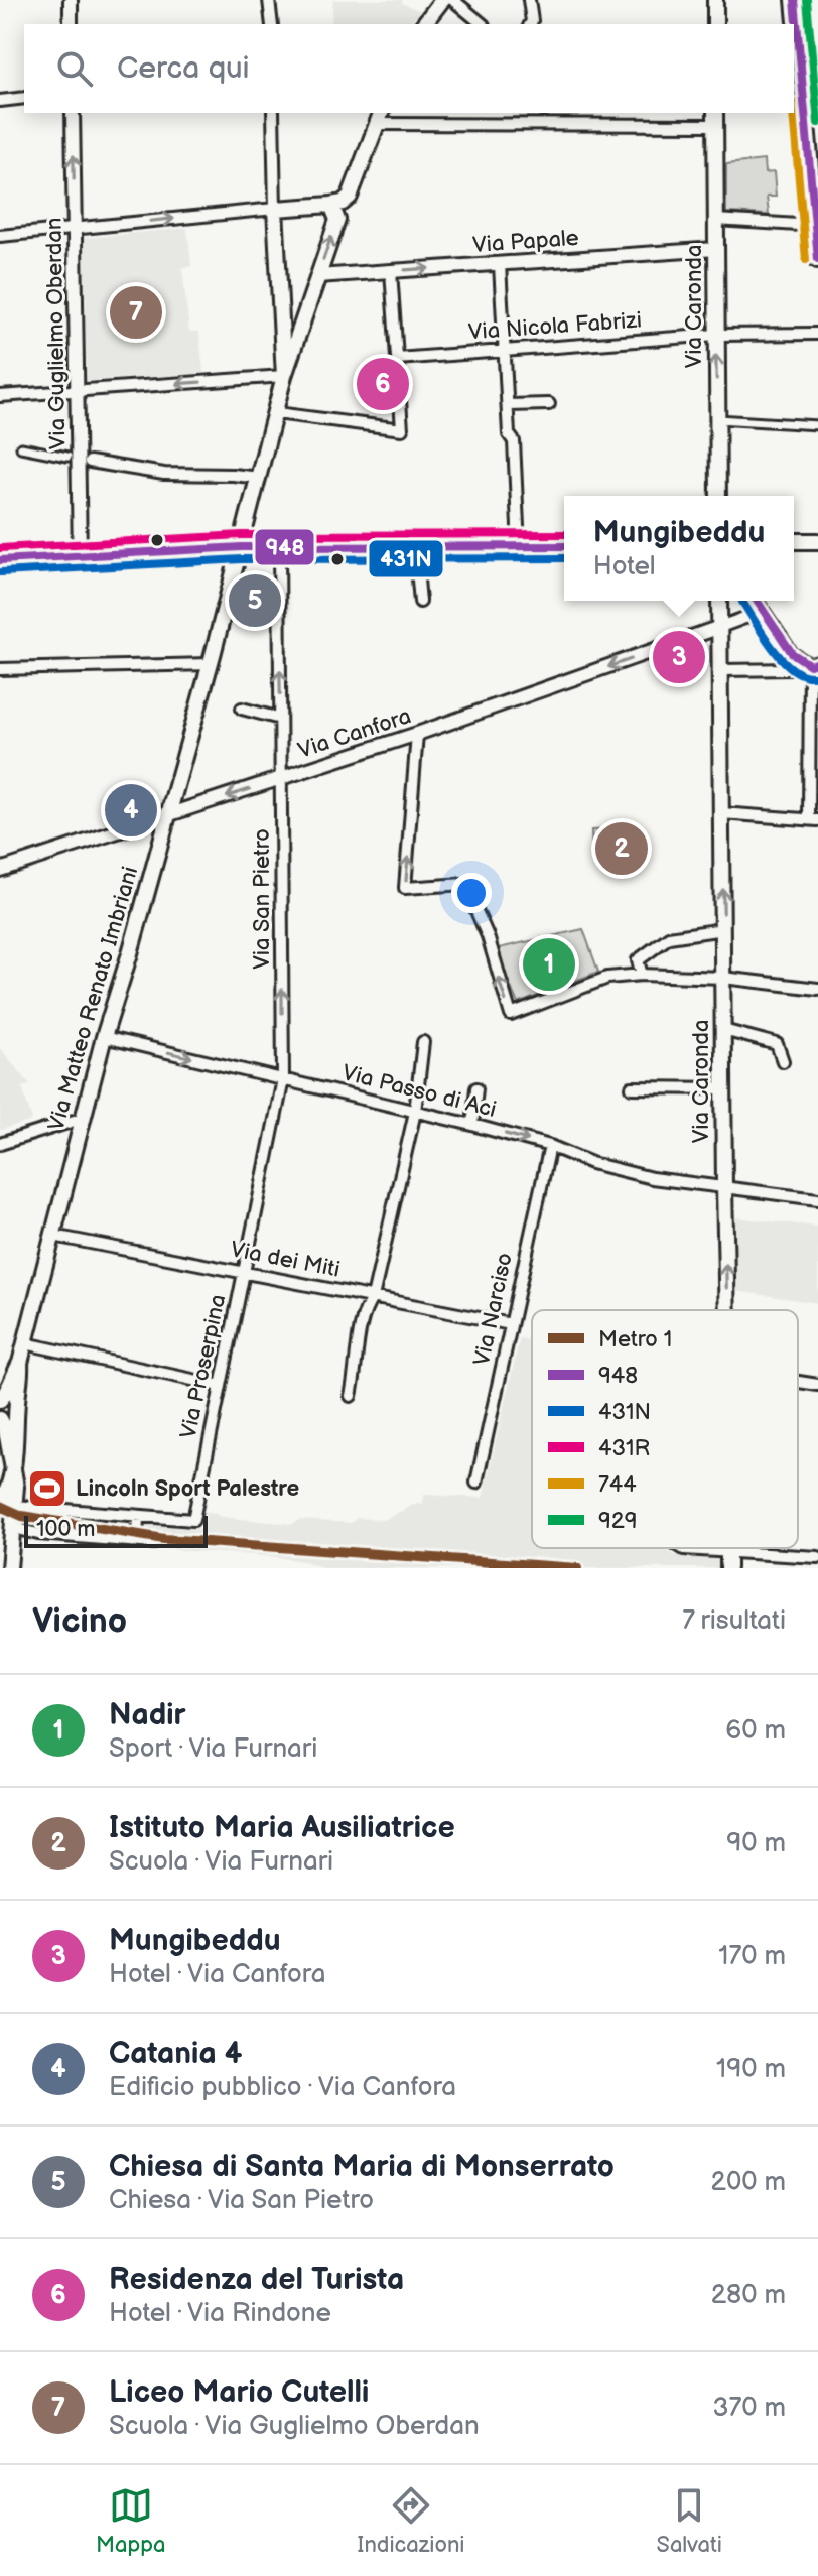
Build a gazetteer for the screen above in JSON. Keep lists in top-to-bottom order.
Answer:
{
  "streets": {
    "main road": ["Via Caronda", "Via Matteo Renato Imbriani"],
    "street": [
      "Via Papale",
      "Via Nicola Fabrizi",
      "Via Guglielmo Oberdan",
      "Via Canfora",
      "Via San Pietro",
      "Via Passo di Aci",
      "Via dei Miti",
      "Via Narciso",
      "Via Proserpina"
    ]
  },
  "crossings": [
    ["Via Papale", "Via Caronda"],
    ["Via Caronda", "Via Nicola Fabrizi"],
    ["Via Caronda", "Via Canfora"],
    ["Via Caronda", "Via Passo di Aci"],
    ["Via Canfora", "Via San Pietro"],
    ["Via Canfora", "Via Matteo Renato Imbriani"],
    ["Via San Pietro", "Via Passo di Aci"],
    ["Via San Pietro", "Via Proserpina"],
    ["Via Matteo Renato Imbriani", "Via Passo di Aci"],
    ["Via Matteo Renato Imbriani", "Via dei Miti"],
    ["Via Passo di Aci", "Via Narciso"],
    ["Via Passo di Aci", "Via Proserpina"],
    ["Via dei Miti", "Via Narciso"],
    ["Via dei Miti", "Via Proserpina"]
  ],
  "one_way": ["Via Canfora", "Via San Pietro", "Via Passo di Aci"],
  "places": {
    "sports": ["Lincoln Sport Palestre"]
  },
  "lines": [
    "transit line 948",
    "transit line 929",
    "transit line 744",
    "transit line 431R",
    "transit line 431N",
    "metro line 1"
  ],
  "legend": [
    "Metro 1",
    "948",
    "431N",
    "431R",
    "744",
    "929"
  ],
  "scale_bar": "100 m",
  "page": {
    "search": "Cerca qui",
    "pins": [
      "7",
      "6",
      "5",
      "3",
      "4",
      "2",
      "1"
    ],
    "popup": ["Mungibeddu", "Hotel"],
    "scale": "100 m",
    "heading": ["Vicino", "7 risultati"],
    "list": [
      {
        "mark": "1",
        "name": "Nadir",
        "note": "Sport · Via Furnari",
        "value": "60 m"
      },
      {
        "mark": "2",
        "name": "Istituto Maria Ausiliatrice",
        "note": "Scuola · Via Furnari",
        "value": "90 m"
      },
      {
        "mark": "3",
        "name": "Mungibeddu",
        "note": "Hotel · Via Canfora",
        "value": "170 m"
      },
      {
        "mark": "4",
        "name": "Catania 4",
        "note": "Edificio pubblico · Via Canfora",
        "value": "190 m"
      },
      {
        "mark": "5",
        "name": "Chiesa di Santa Maria di Monserrato",
        "note": "Chiesa · Via San Pietro",
        "value": "200 m"
      },
      {
        "mark": "6",
        "name": "Residenza del Turista",
        "note": "Hotel · Via Rindone",
        "value": "280 m"
      },
      {
        "mark": "7",
        "name": "Liceo Mario Cutelli",
        "note": "Scuola · Via Guglielmo Oberdan",
        "value": "370 m"
      }
    ],
    "nav": ["Mappa", "Indicazioni", "Salvati"]
  }
}
